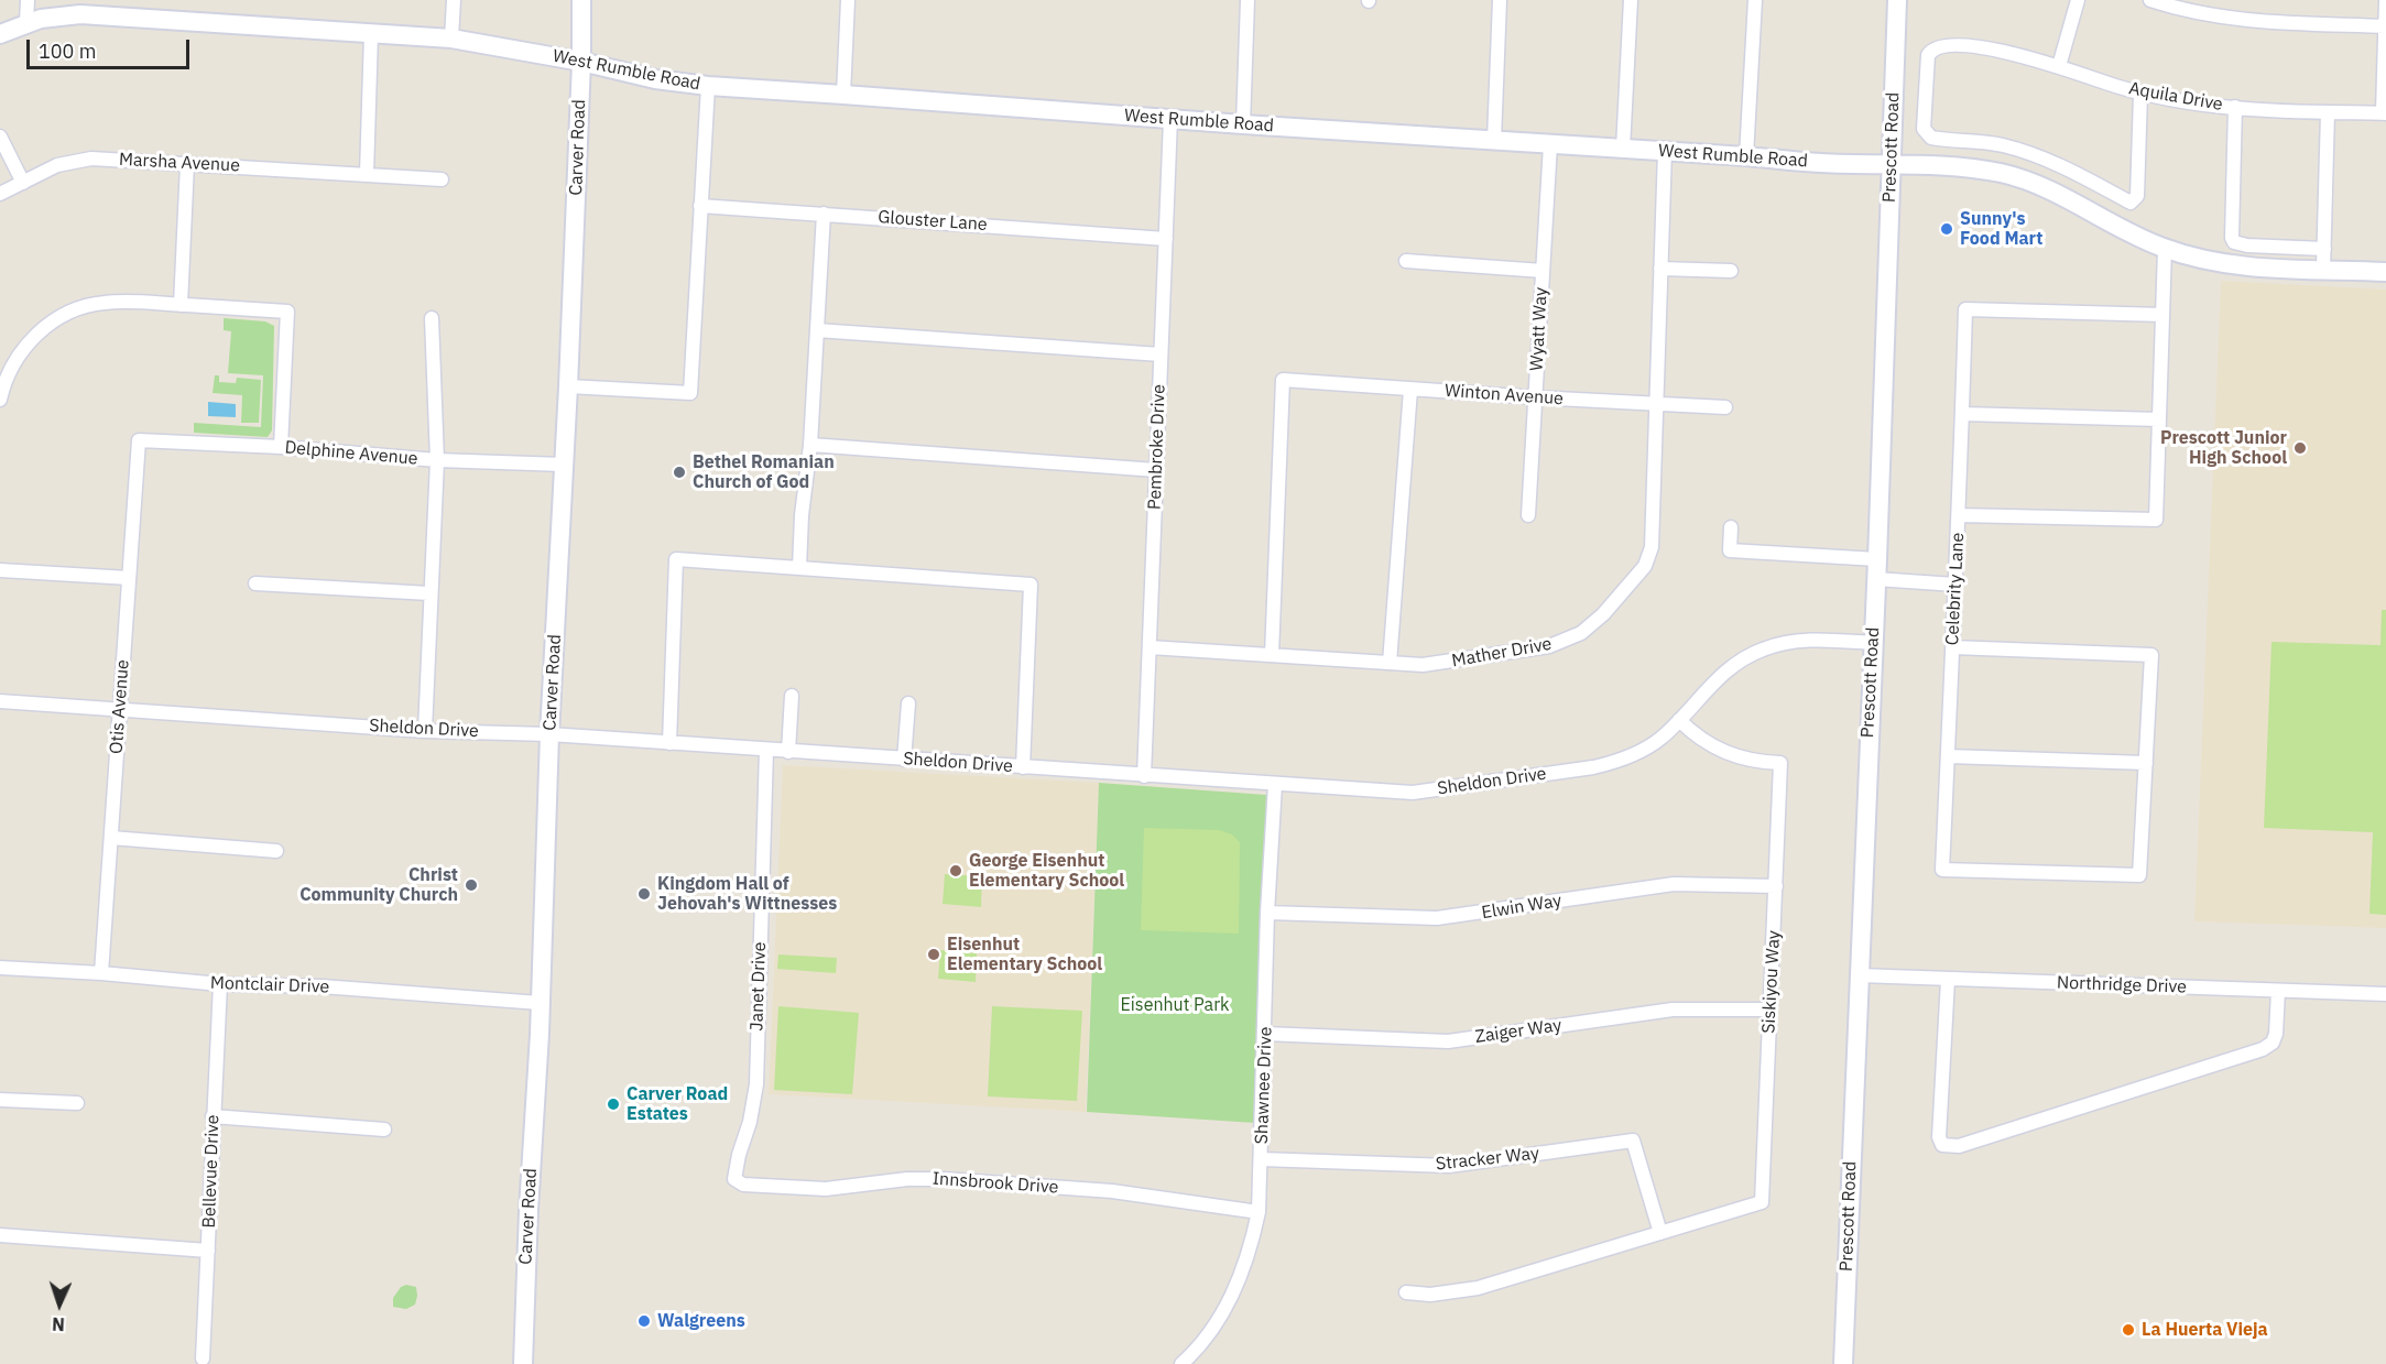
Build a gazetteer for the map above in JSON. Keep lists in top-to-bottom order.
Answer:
{
  "streets": {
    "street": [
      "West Rumble Road",
      "Aquila Drive",
      "Carver Road",
      "Prescott Road",
      "Marsha Avenue",
      "Glouster Lane",
      "Wyatt Way",
      "Winton Avenue",
      "Pembroke Drive",
      "Delphine Avenue",
      "Celebrity Lane",
      "Mather Drive",
      "Otis Avenue",
      "Sheldon Drive",
      "Elwin Way",
      "Siskiyou Way",
      "Montclair Drive",
      "Northridge Drive",
      "Janet Drive",
      "Zaiger Way",
      "Shawnee Drive",
      "Stracker Way",
      "Bellevue Drive",
      "Innsbrook Drive"
    ]
  },
  "crossings": [
    ["West Rumble Road", "Carver Road"],
    ["West Rumble Road", "Prescott Road"],
    ["West Rumble Road", "Wyatt Way"],
    ["West Rumble Road", "Pembroke Drive"],
    ["West Rumble Road", "Mather Drive"],
    ["Carver Road", "Delphine Avenue"],
    ["Carver Road", "Sheldon Drive"],
    ["Carver Road", "Montclair Drive"],
    ["Prescott Road", "Sheldon Drive"],
    ["Prescott Road", "Northridge Drive"],
    ["Glouster Lane", "Pembroke Drive"],
    ["Wyatt Way", "Winton Avenue"],
    ["Winton Avenue", "Mather Drive"],
    ["Pembroke Drive", "Mather Drive"],
    ["Pembroke Drive", "Sheldon Drive"],
    ["Delphine Avenue", "Otis Avenue"],
    ["Otis Avenue", "Sheldon Drive"],
    ["Otis Avenue", "Montclair Drive"],
    ["Sheldon Drive", "Siskiyou Way"],
    ["Sheldon Drive", "Janet Drive"],
    ["Sheldon Drive", "Shawnee Drive"],
    ["Elwin Way", "Siskiyou Way"],
    ["Elwin Way", "Shawnee Drive"],
    ["Siskiyou Way", "Zaiger Way"],
    ["Siskiyou Way", "Stracker Way"],
    ["Montclair Drive", "Bellevue Drive"],
    ["Janet Drive", "Innsbrook Drive"],
    ["Zaiger Way", "Shawnee Drive"],
    ["Shawnee Drive", "Stracker Way"],
    ["Shawnee Drive", "Innsbrook Drive"]
  ],
  "parks": ["Eisenhut Park"],
  "places": [
    "Sunny's Food Mart",
    "Prescott Junior High School",
    "Bethel Romanian Church of God",
    "George Eisenhut Elementary School",
    "Christ Community Church",
    "Kingdom Hall of Jehovah's Wittnesses",
    "Eisenhut Elementary School",
    "Carver Road Estates",
    "Walgreens",
    "La Huerta Vieja"
  ],
  "scale_bar": "100 m",
  "north": "bottom"
}
